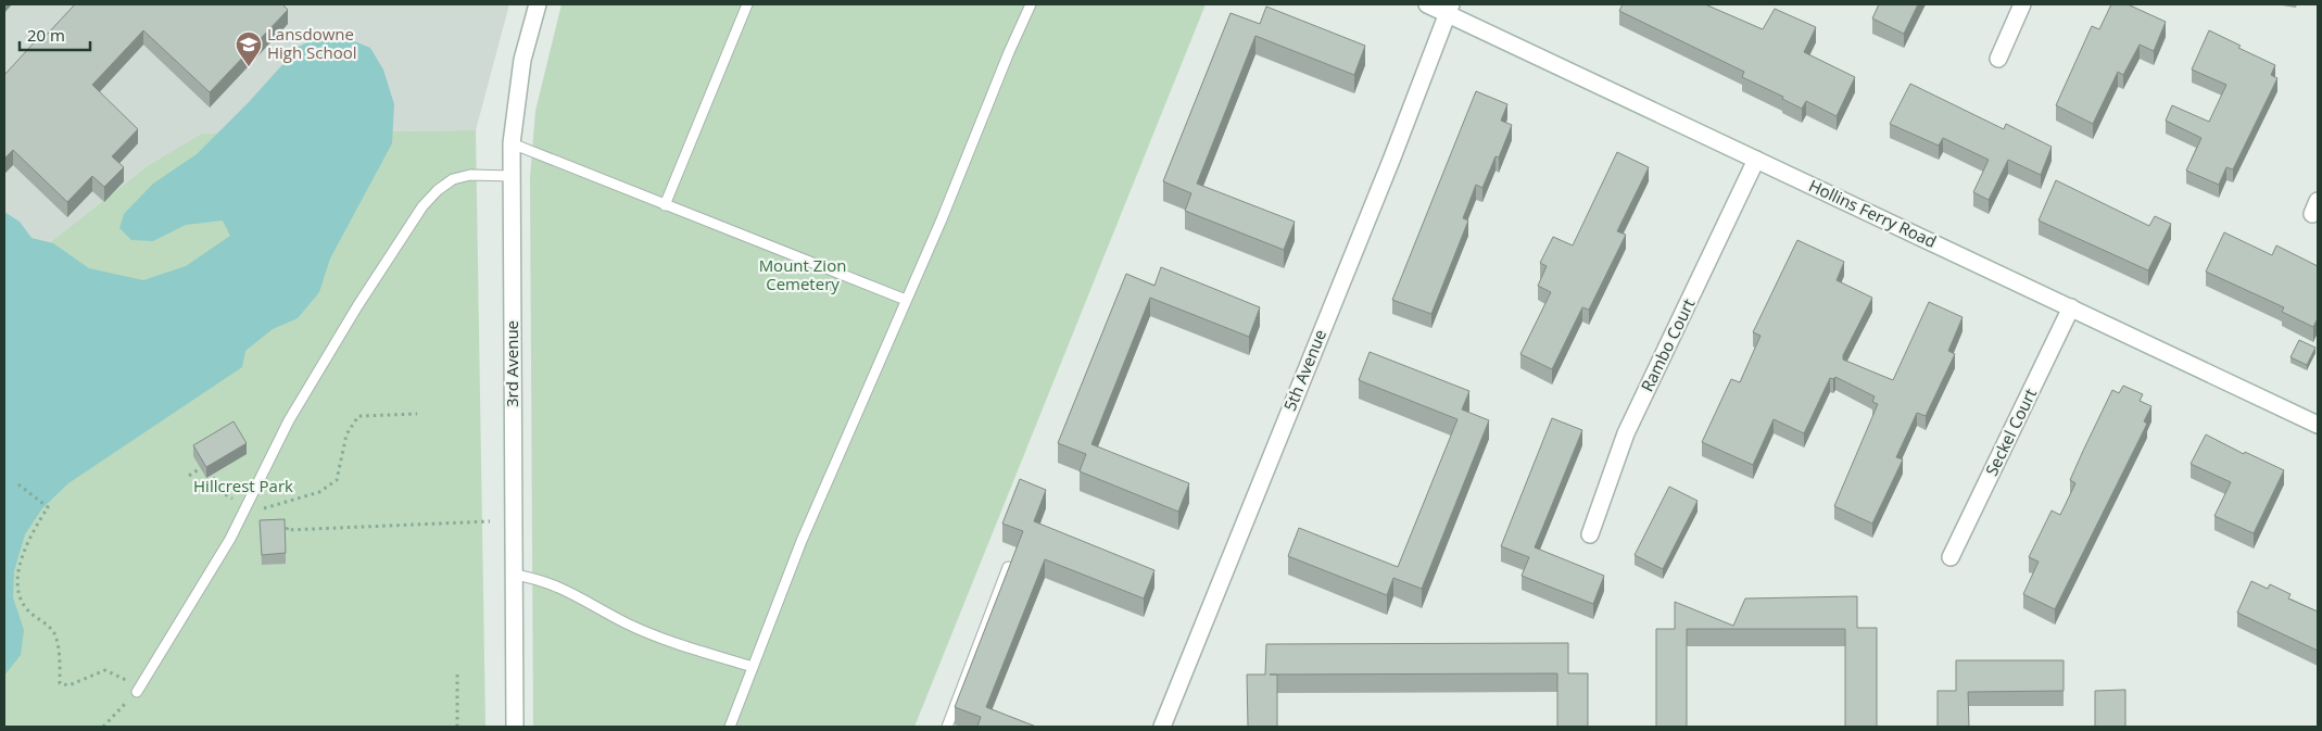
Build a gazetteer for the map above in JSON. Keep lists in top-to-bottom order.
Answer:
{
  "streets": {
    "street": [
      "Hollins Ferry Road",
      "Rambo Court",
      "3rd Avenue",
      "5th Avenue",
      "Seckel Court"
    ]
  },
  "crossings": [
    ["Hollins Ferry Road", "Rambo Court"],
    ["Hollins Ferry Road", "5th Avenue"],
    ["Hollins Ferry Road", "Seckel Court"]
  ],
  "parks": ["Mount Zion Cemetery", "Hillcrest Park"],
  "places": {
    "school or university": ["Lansdowne High School"]
  },
  "scale_bar": "20 m"
}
